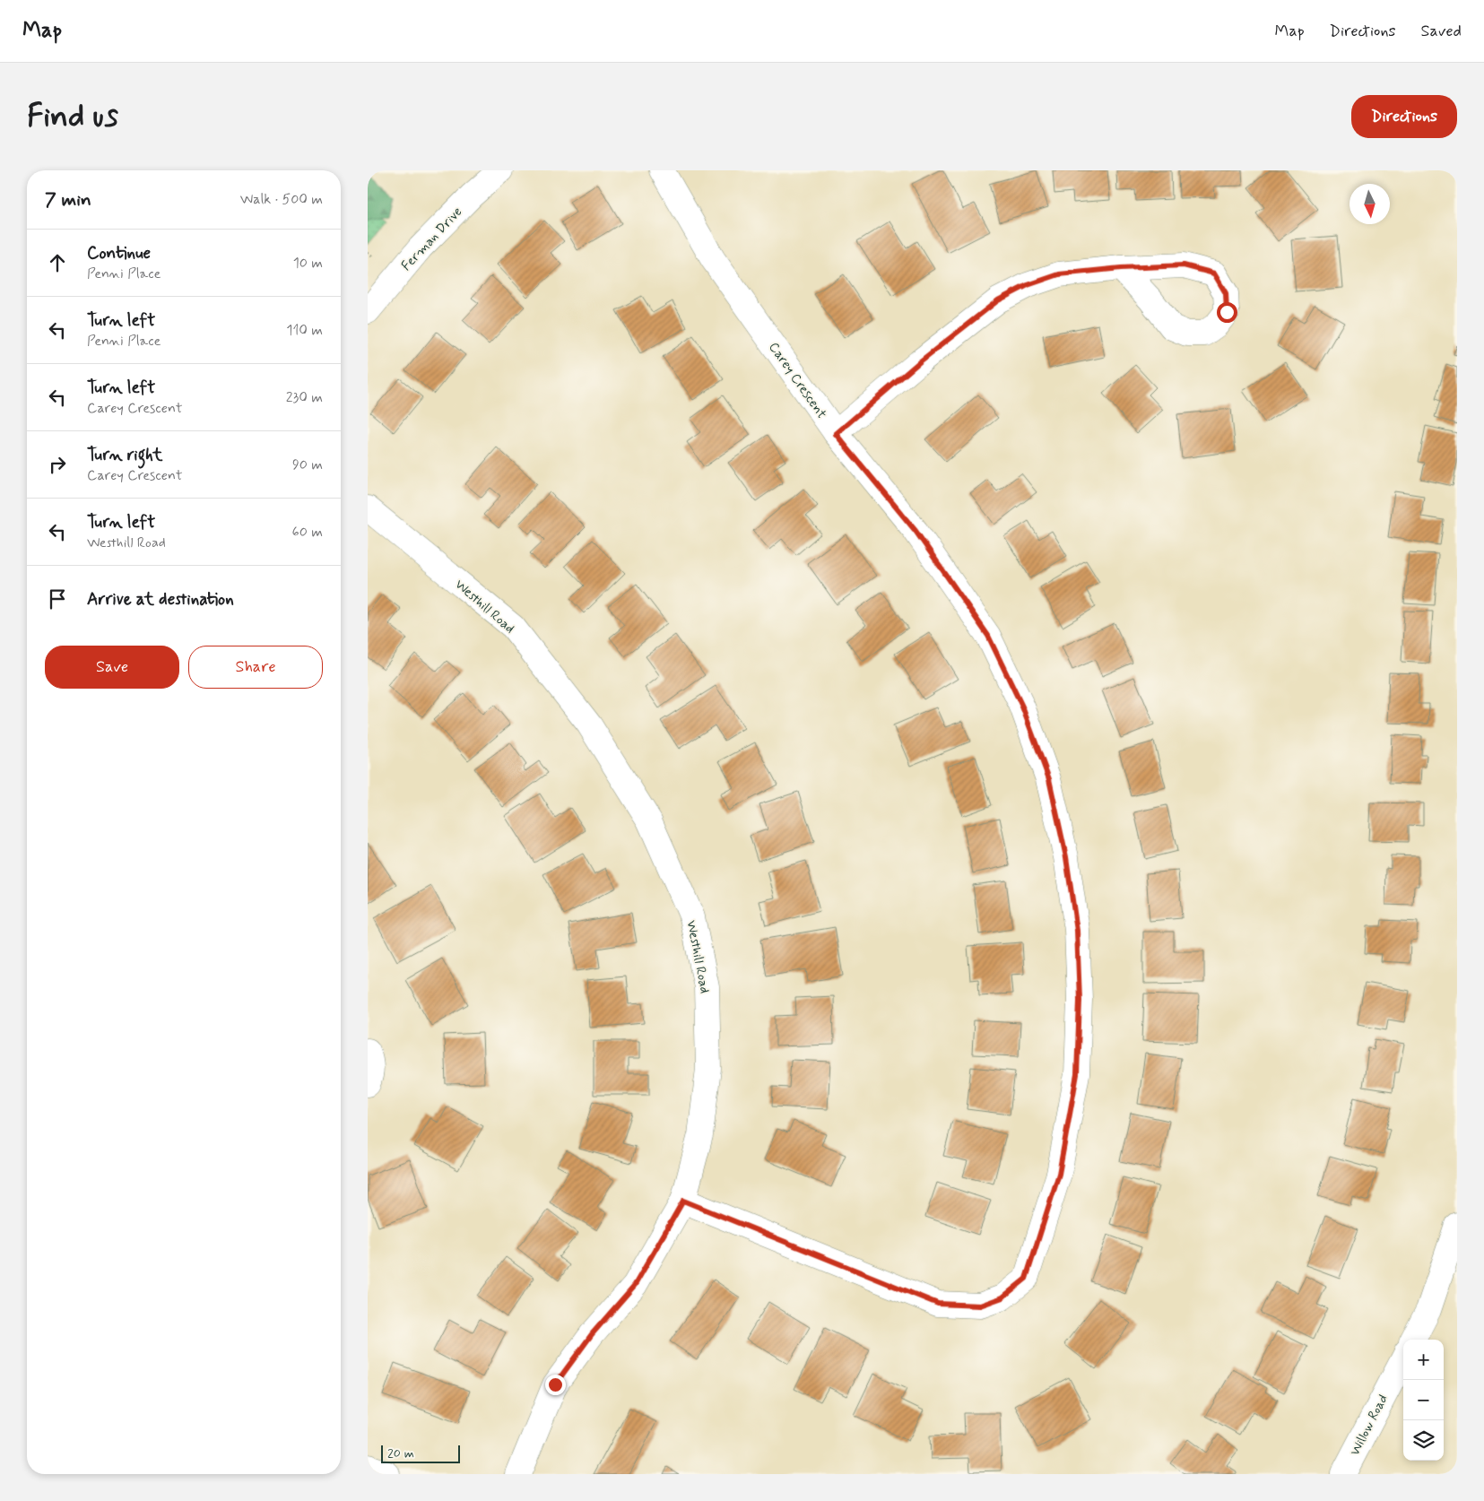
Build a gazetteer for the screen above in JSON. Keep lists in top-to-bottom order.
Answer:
{
  "streets": {
    "street": [
      "Ferman Drive",
      "Carey Crescent",
      "Westhill Road",
      "Willow Road"
    ]
  },
  "crossings": [
    ["Carey Crescent", "Westhill Road"]
  ],
  "scale_bar": "20 m",
  "north": "bottom",
  "page": {
    "header": "Map",
    "nav": ["Map", "Directions", "Saved"],
    "buttons": [
      "Directions",
      ["Save", "Share"]
    ],
    "title": "Find us",
    "heading": ["7 min", "Walk · 500 m"],
    "list": [
      ["Continue", "Penni Place", "10 m"],
      ["Turn left", "Penni Place", "110 m"],
      ["Turn left", "Carey Crescent", "230 m"],
      ["Turn right", "Carey Crescent", "90 m"],
      ["Turn left", "Westhill Road", "60 m"],
      "Arrive at destination"
    ],
    "map_buttons": ["+", "−"],
    "scale": "20 m"
  }
}
